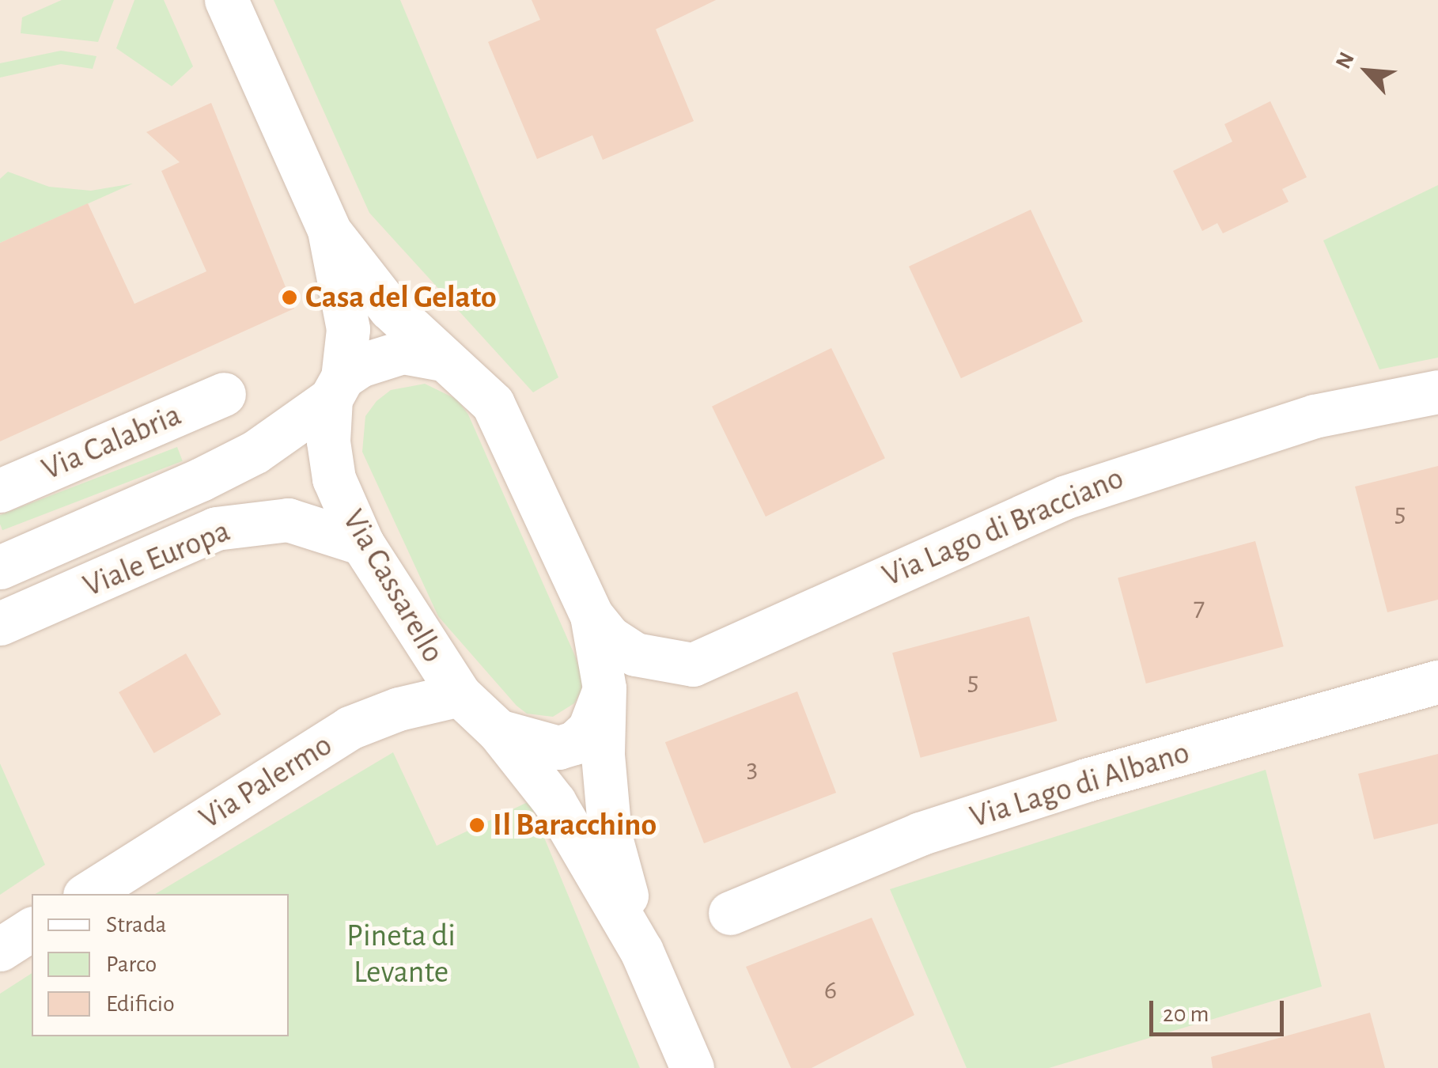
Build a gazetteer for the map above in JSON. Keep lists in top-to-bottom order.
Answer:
{
  "streets": {
    "main road": [
      "Via Calabria",
      "Via Lago di Bracciano",
      "Viale Europa",
      "Via Cassarello",
      "Via Palermo",
      "Via Lago di Albano"
    ]
  },
  "crossings": [
    ["Via Lago di Bracciano", "Via Cassarello"],
    ["Viale Europa", "Via Cassarello"],
    ["Via Cassarello", "Via Palermo"]
  ],
  "parks": ["Pineta di Levante"],
  "places": ["Casa del Gelato", "Il Baracchino"],
  "house_numbers": [
    "5",
    "7",
    "5",
    "3",
    "6"
  ],
  "legend": ["Strada", "Parco", "Edificio"],
  "scale_bar": "20 m",
  "north": "top left"
}
